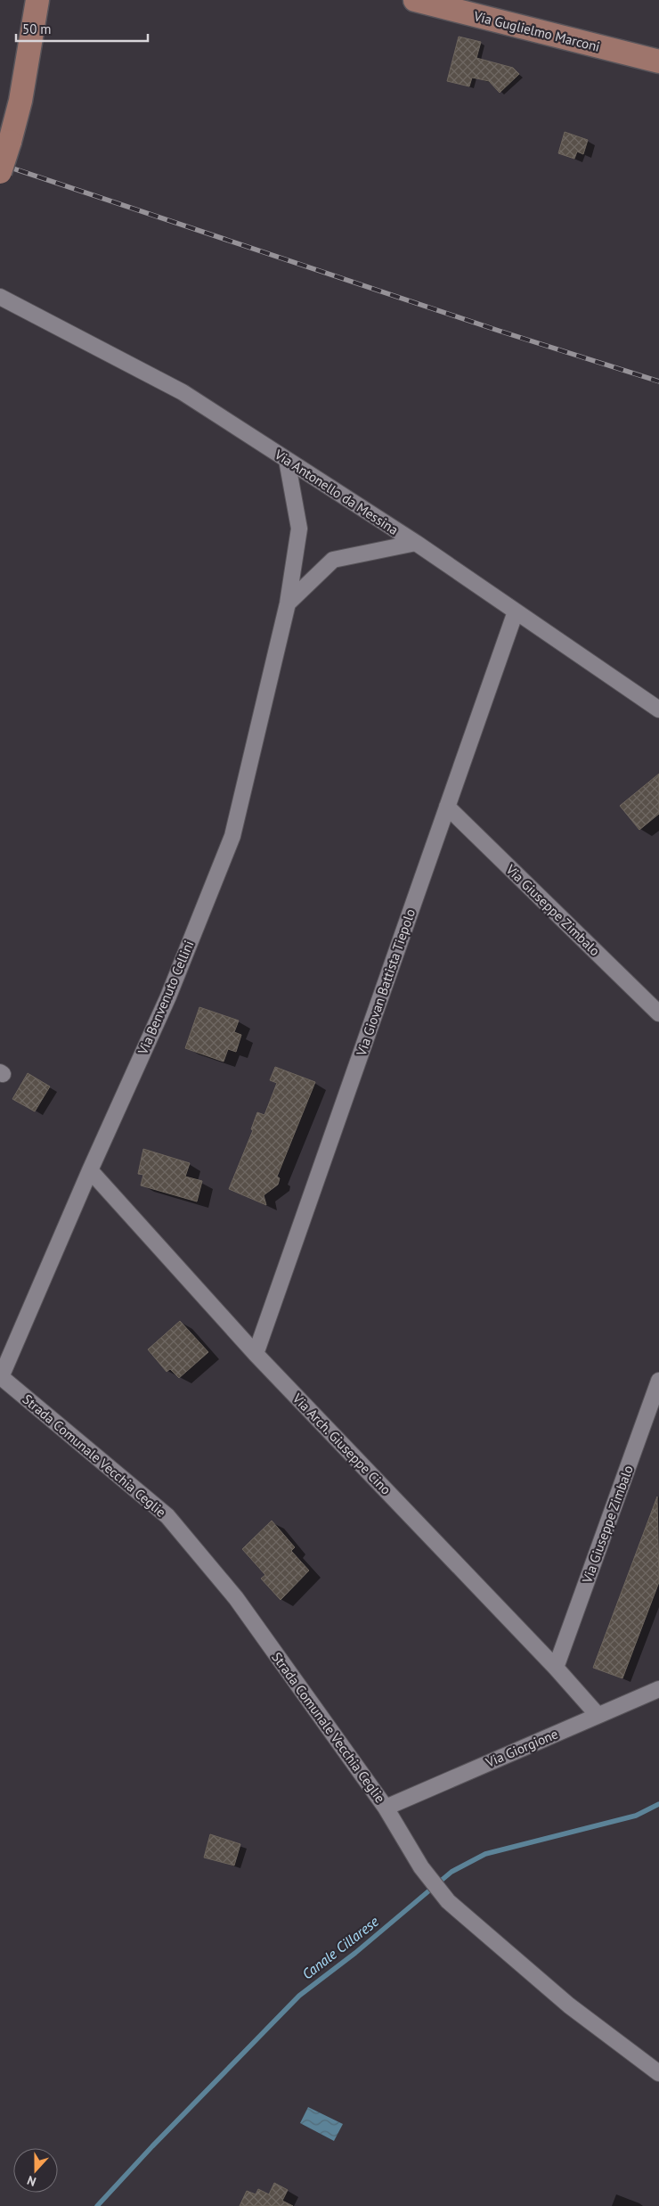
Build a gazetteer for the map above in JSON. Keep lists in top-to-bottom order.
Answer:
{
  "streets": {
    "main road": ["Via Guglielmo Marconi"],
    "street": [
      "Via Antonello da Messina",
      "Via Giuseppe Zimbalo",
      "Via Giovan Battista Tiepolo",
      "Via Benvenuto Cellini",
      "Via Arch. Giuseppe Cino",
      "Strada Comunale Vecchia Ceglie",
      "Via Giorgione"
    ]
  },
  "crossings": [
    ["Via Antonello da Messina", "Via Giovan Battista Tiepolo"],
    ["Via Antonello da Messina", "Via Benvenuto Cellini"],
    ["Via Giuseppe Zimbalo", "Via Giovan Battista Tiepolo"],
    ["Via Giuseppe Zimbalo", "Via Arch. Giuseppe Cino"],
    ["Via Giovan Battista Tiepolo", "Via Arch. Giuseppe Cino"],
    ["Via Benvenuto Cellini", "Via Arch. Giuseppe Cino"],
    ["Via Benvenuto Cellini", "Strada Comunale Vecchia Ceglie"],
    ["Via Arch. Giuseppe Cino", "Via Giorgione"],
    ["Strada Comunale Vecchia Ceglie", "Via Giorgione"]
  ],
  "water": ["Canale Cillarese"],
  "scale_bar": "50 m",
  "north": "bottom"
}
